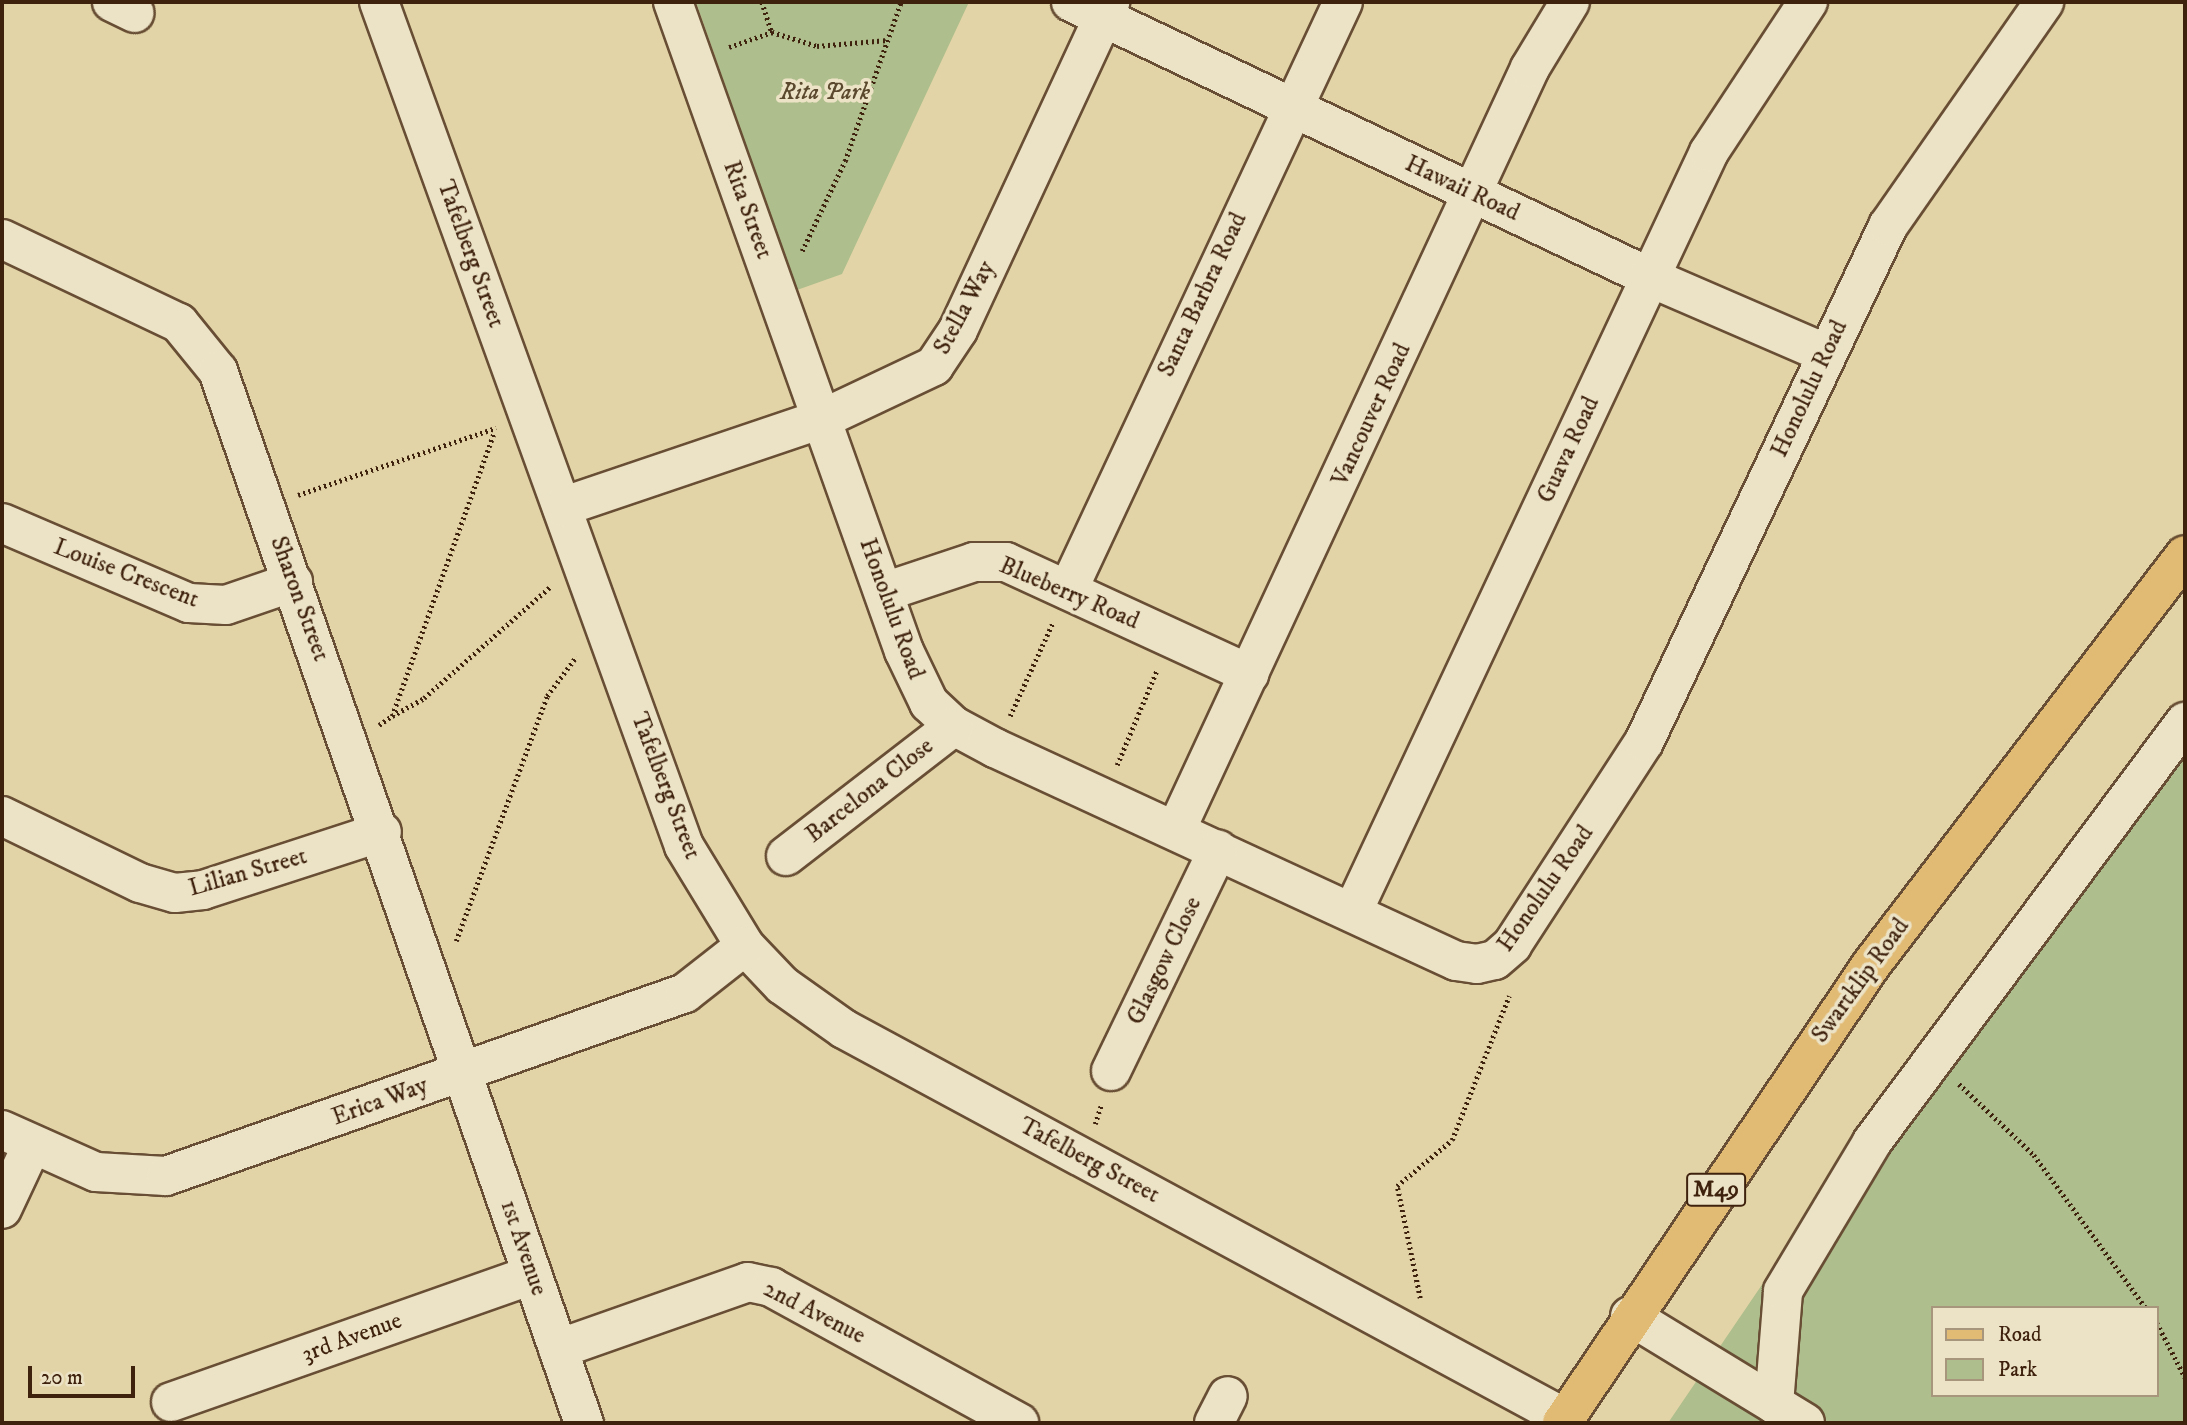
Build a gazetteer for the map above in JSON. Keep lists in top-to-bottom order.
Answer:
{
  "streets": {
    "main road": ["Swartklip Road", "M49"],
    "street": [
      "Hawaii Road",
      "Rita Street",
      "Tafelberg Street",
      "Santa Barbra Road",
      "Stella Way",
      "Honolulu Road",
      "Vancouver Road",
      "Guava Road",
      "Louise Crescent",
      "Blueberry Road",
      "Sharon Street",
      "Barcelona Close",
      "Lilian Street",
      "Glasgow Close",
      "Erica Way",
      "1st Avenue",
      "2nd Avenue",
      "3rd Avenue"
    ]
  },
  "crossings": [
    ["Hawaii Road", "Santa Barbra Road"],
    ["Hawaii Road", "Stella Way"],
    ["Hawaii Road", "Honolulu Road"],
    ["Hawaii Road", "Vancouver Road"],
    ["Hawaii Road", "Guava Road"],
    ["Rita Street", "Stella Way"],
    ["Rita Street", "Honolulu Road"],
    ["Tafelberg Street", "Stella Way"],
    ["Tafelberg Street", "Swartklip Road"],
    ["Tafelberg Street", "Erica Way"],
    ["Santa Barbra Road", "Blueberry Road"],
    ["Stella Way", "Honolulu Road"],
    ["Honolulu Road", "Vancouver Road"],
    ["Honolulu Road", "Guava Road"],
    ["Honolulu Road", "Blueberry Road"],
    ["Honolulu Road", "Barcelona Close"],
    ["Honolulu Road", "Glasgow Close"],
    ["Vancouver Road", "Blueberry Road"],
    ["Louise Crescent", "Sharon Street"],
    ["Sharon Street", "Lilian Street"],
    ["Sharon Street", "Erica Way"],
    ["Sharon Street", "1st Avenue"],
    ["Erica Way", "1st Avenue"],
    ["1st Avenue", "2nd Avenue"],
    ["1st Avenue", "3rd Avenue"]
  ],
  "parks": ["Rita Park"],
  "legend": ["Road", "Park"],
  "scale_bar": "20 m"
}
